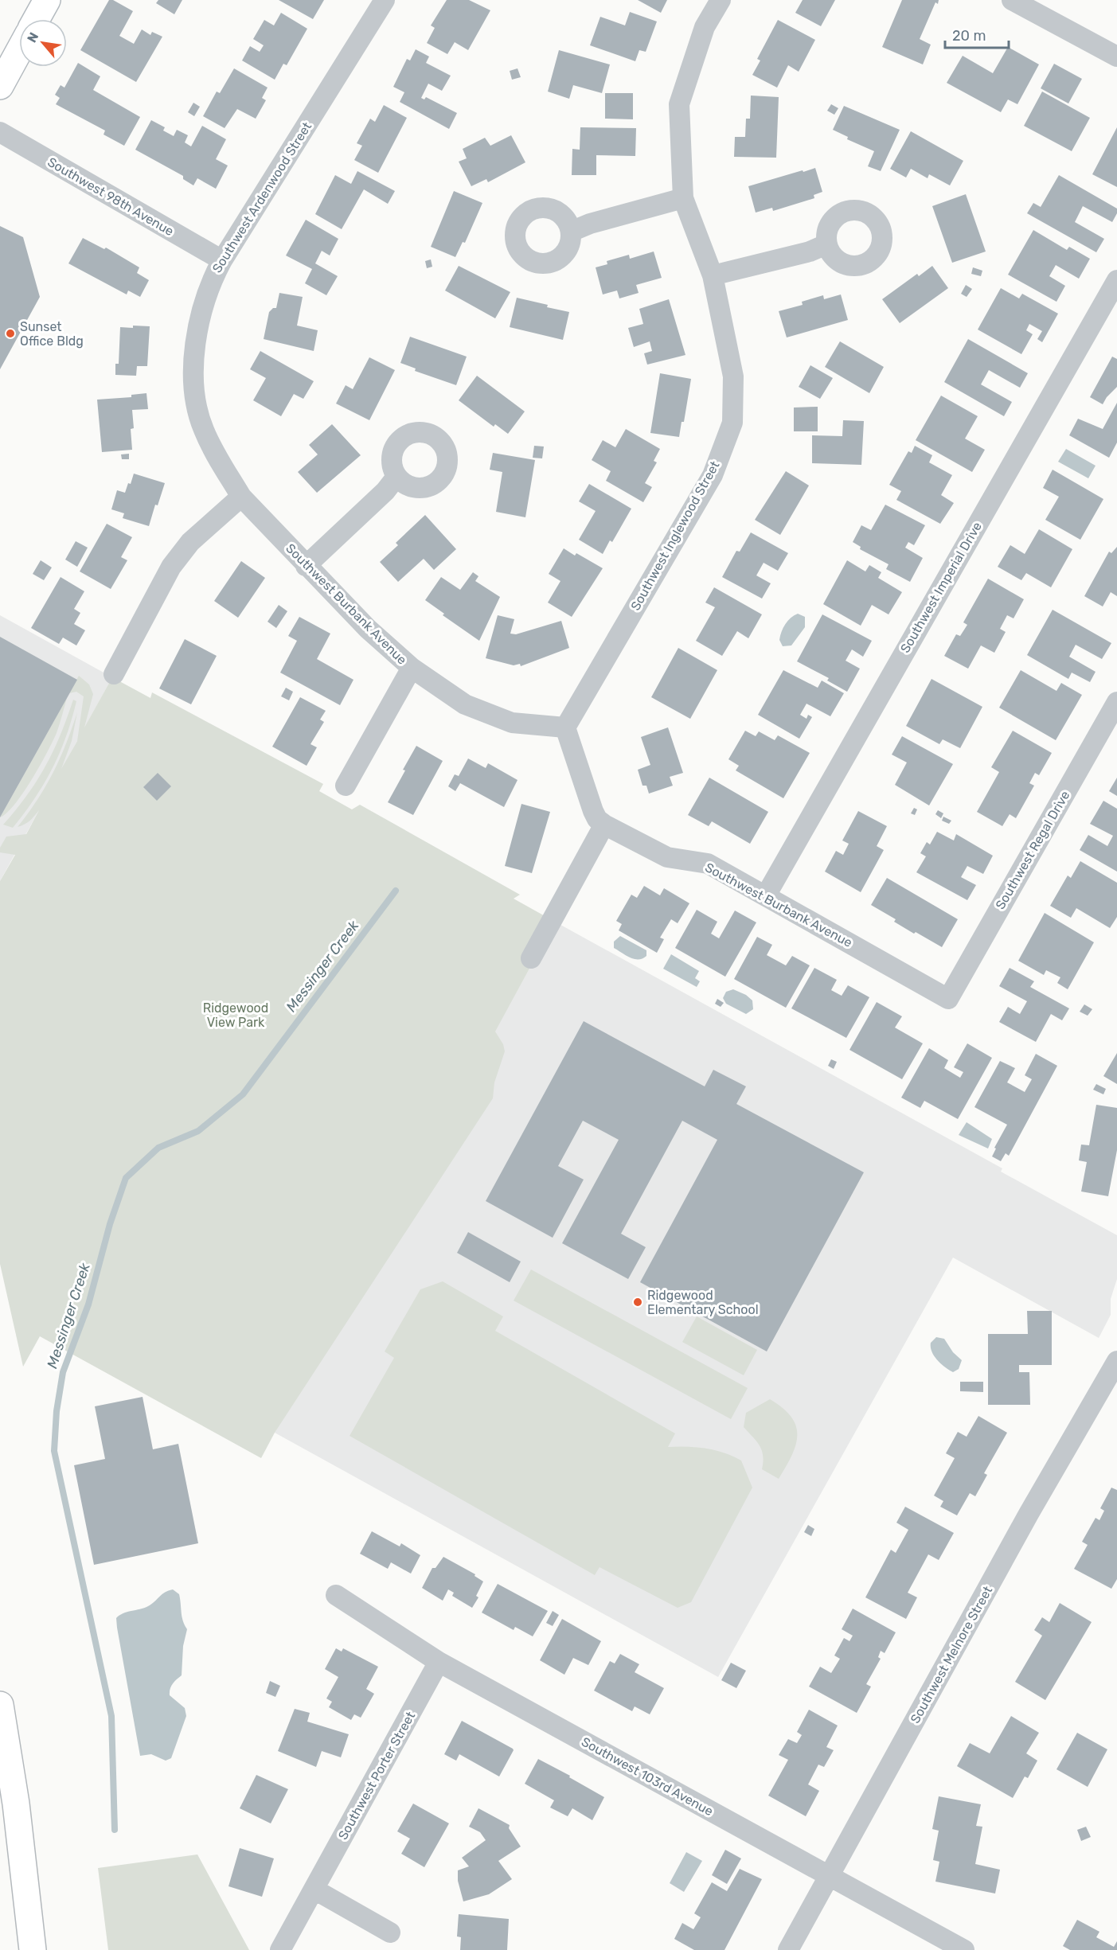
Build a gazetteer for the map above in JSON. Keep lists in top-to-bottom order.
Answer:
{
  "streets": {
    "street": [
      "Southwest 98th Avenue",
      "Southwest Ardenwood Street",
      "Southwest Inglewood Street",
      "Southwest Imperial Drive",
      "Southwest Burbank Avenue",
      "Southwest Regal Drive",
      "Southwest Melnore Street",
      "Southwest Porter Street",
      "Southwest 103rd Avenue"
    ]
  },
  "crossings": [
    ["Southwest 98th Avenue", "Southwest Ardenwood Street"],
    ["Southwest Ardenwood Street", "Southwest Burbank Avenue"],
    ["Southwest Inglewood Street", "Southwest Burbank Avenue"],
    ["Southwest Imperial Drive", "Southwest Burbank Avenue"],
    ["Southwest Burbank Avenue", "Southwest Regal Drive"],
    ["Southwest Melnore Street", "Southwest 103rd Avenue"],
    ["Southwest Porter Street", "Southwest 103rd Avenue"]
  ],
  "water": ["Messinger Creek"],
  "parks": ["Ridgewood View Park"],
  "places": ["Sunset Office Bldg", "Ridgewood Elementary School"],
  "scale_bar": "20 m",
  "north": "top left"
}
